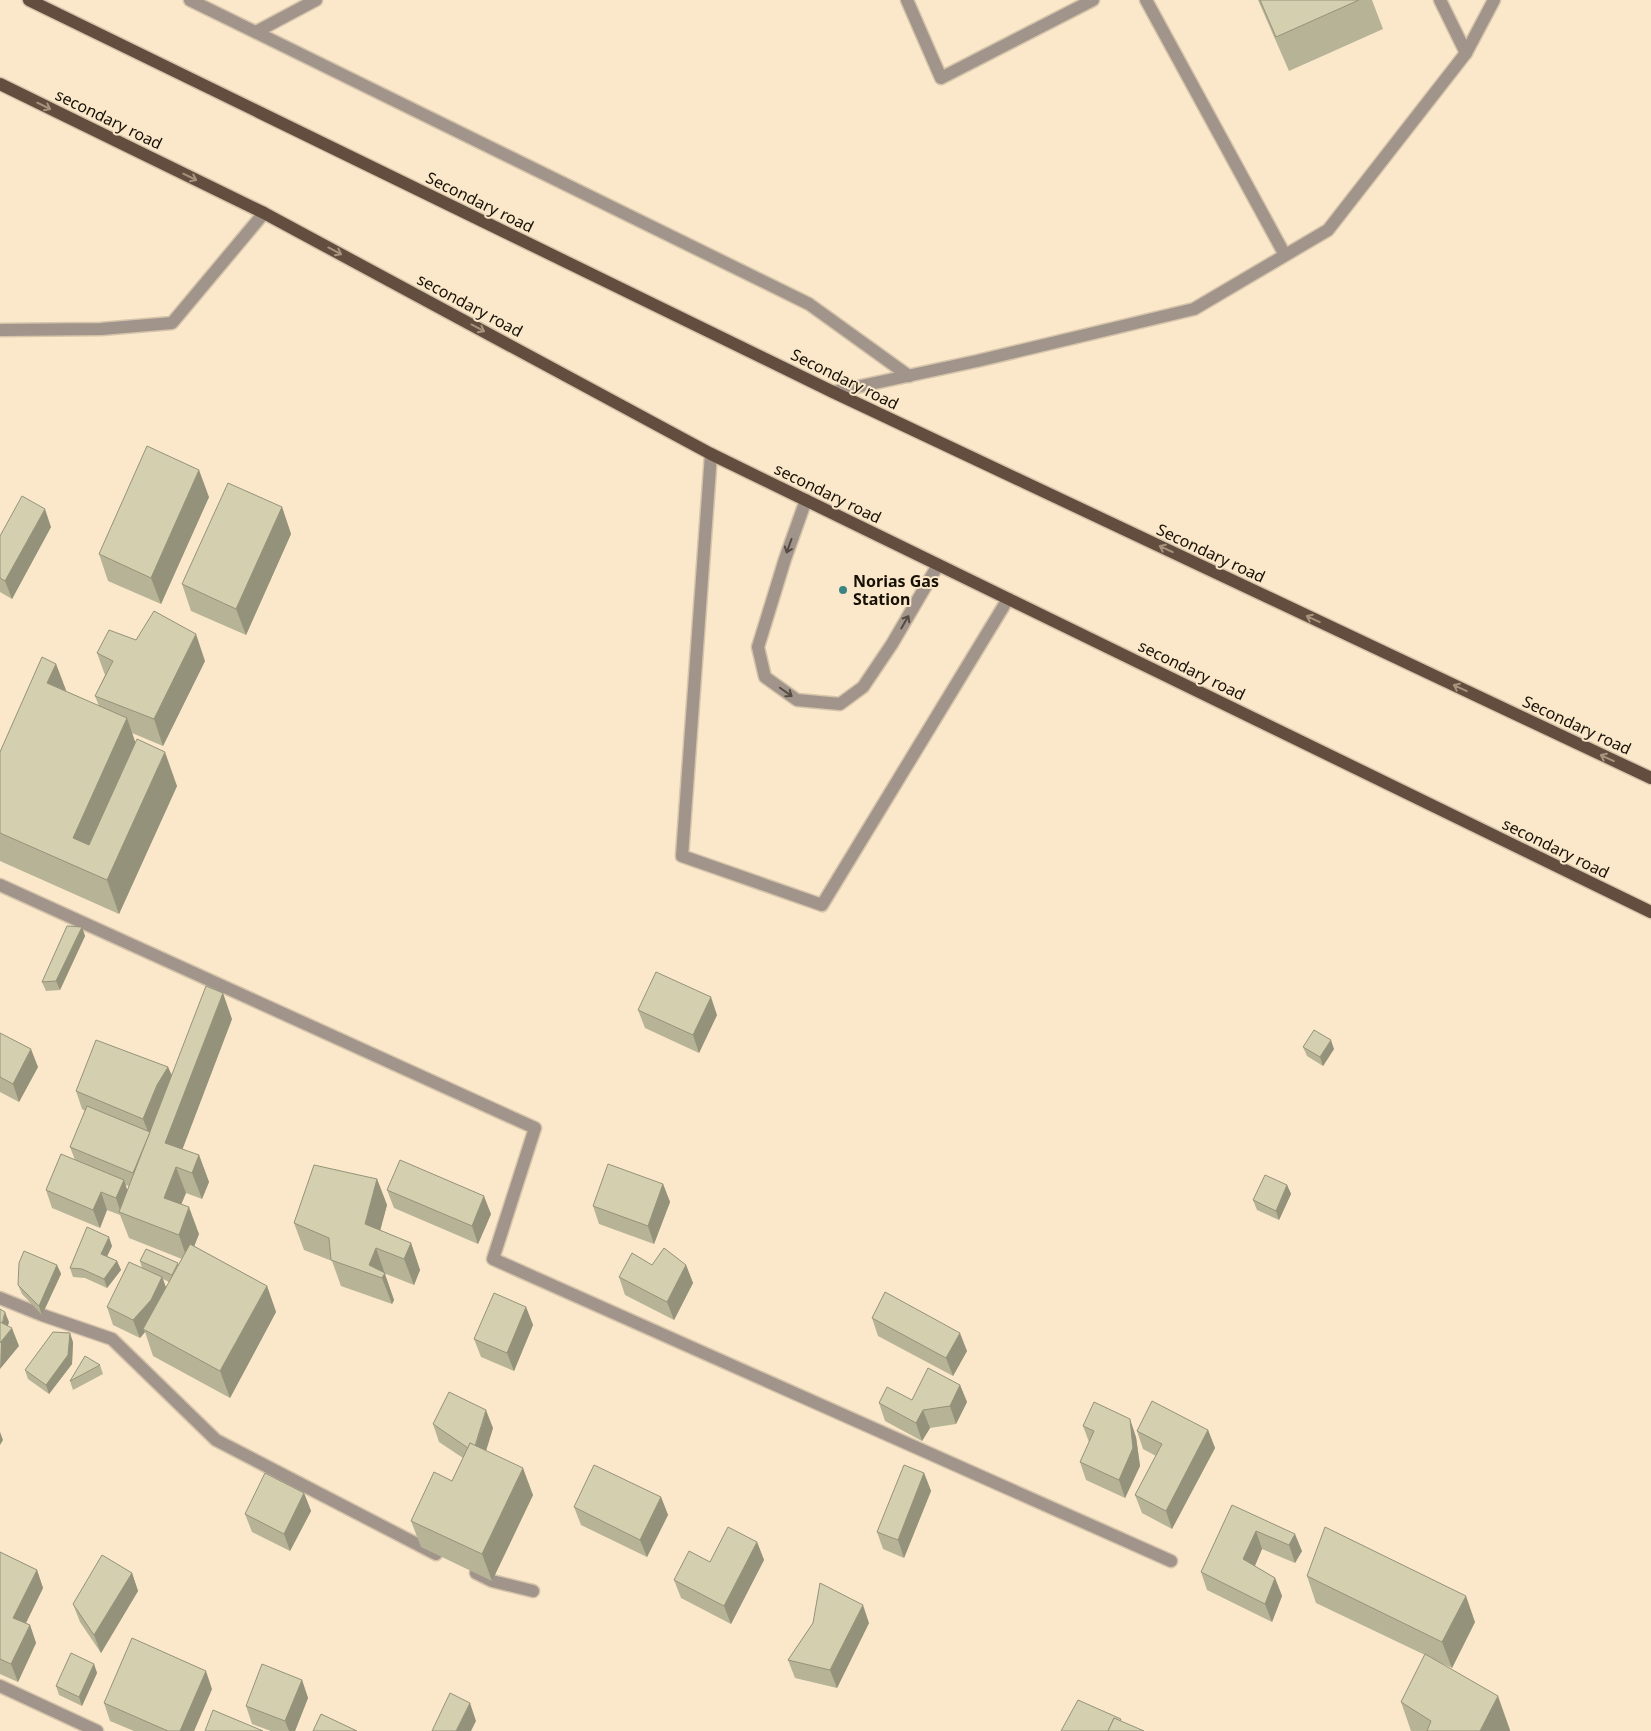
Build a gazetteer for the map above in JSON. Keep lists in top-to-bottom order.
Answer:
{
  "streets": {
    "main road": ["secondary road", "Secondary road"]
  },
  "one_way": ["secondary road", "Secondary road"],
  "places": ["Norias Gas Station"]
}
